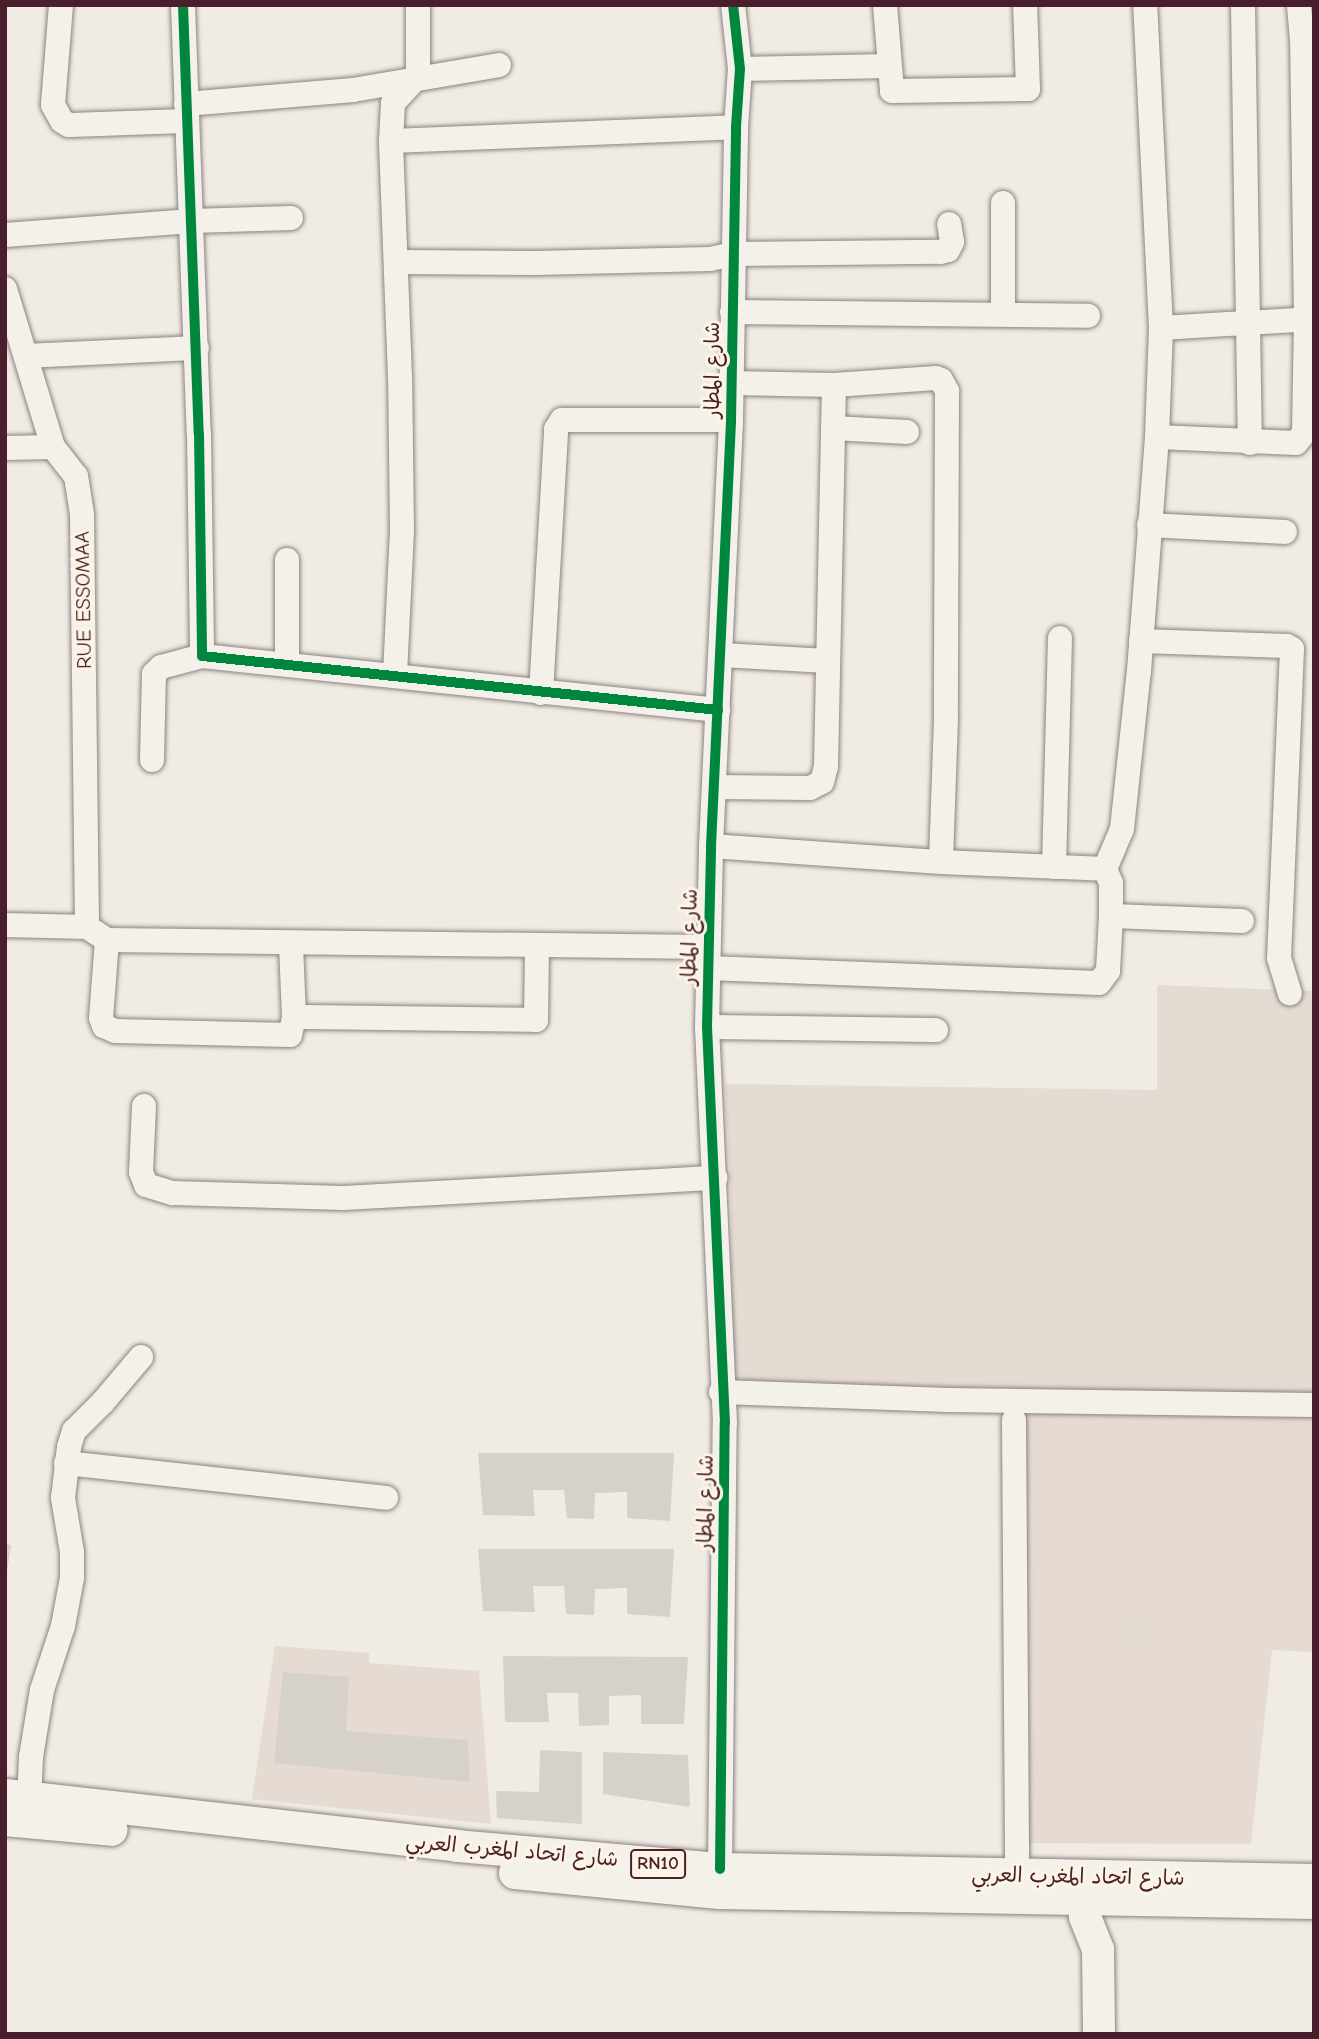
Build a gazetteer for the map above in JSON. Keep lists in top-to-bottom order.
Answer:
{
  "streets": {
    "main road": ["شارع اتحاد المغرب العربي", "RN10"],
    "street": ["شارع المطار", "RUE ESSOMAA"]
  },
  "crossings": [
    ["شارع المطار", "شارع اتحاد المغرب العربي"]
  ]
}
